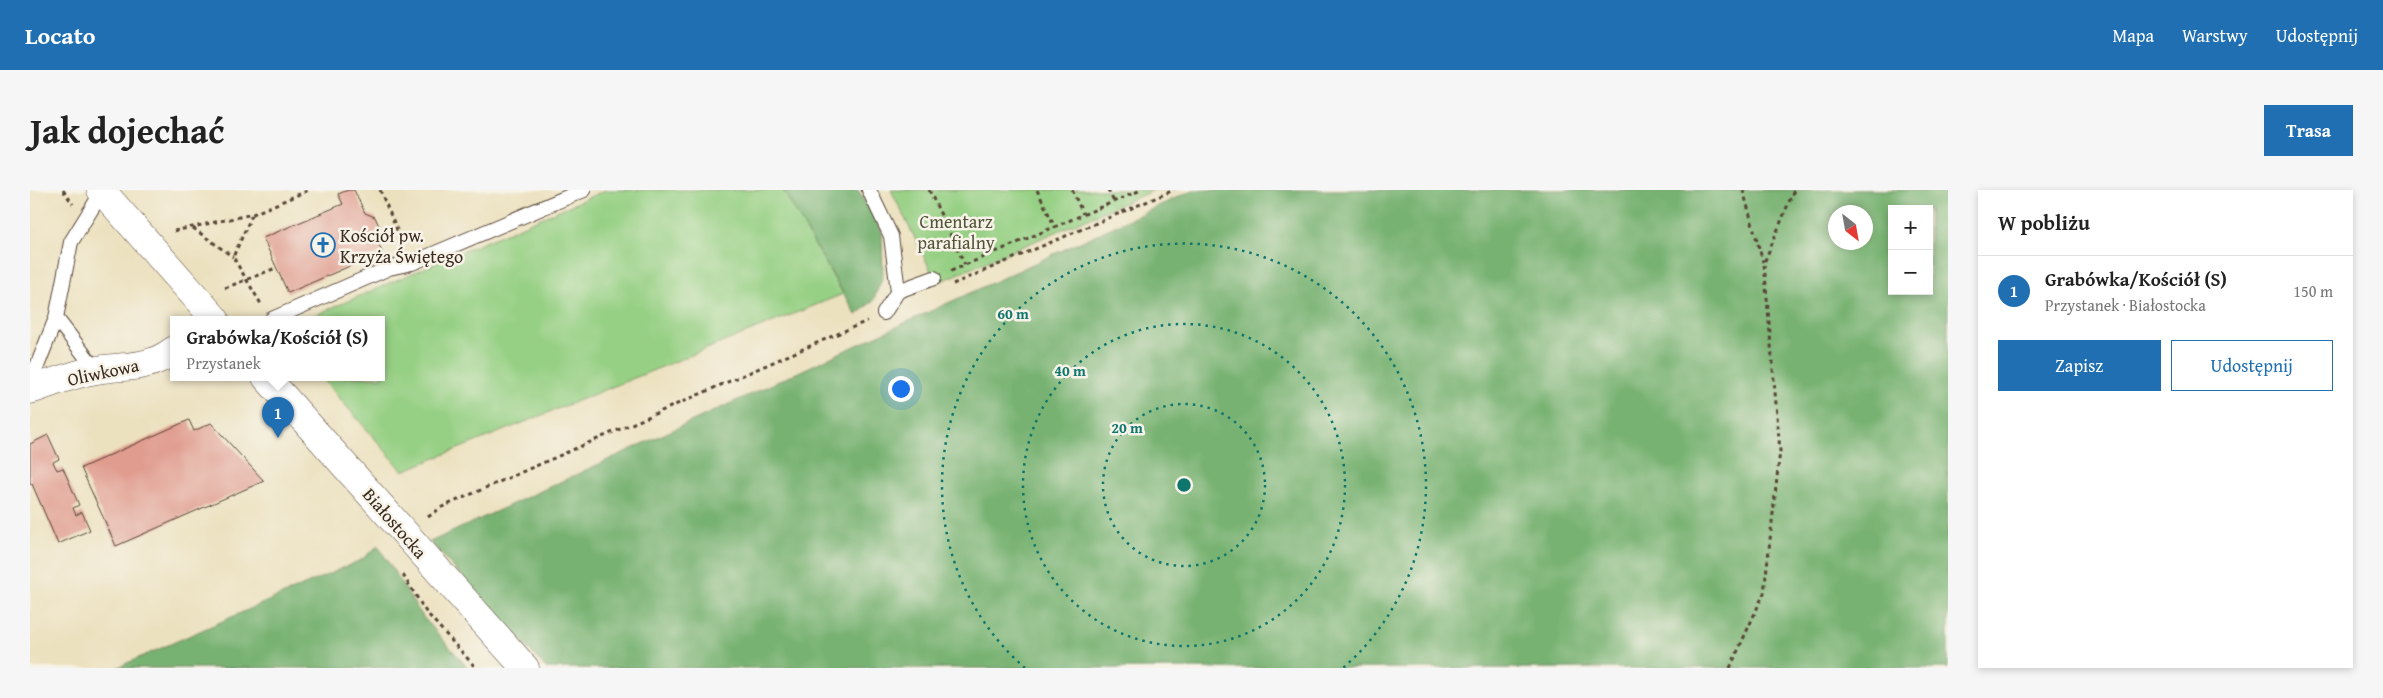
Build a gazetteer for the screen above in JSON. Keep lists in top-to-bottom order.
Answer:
{
  "streets": {
    "street": ["Oliwkowa", "Białostocka"]
  },
  "parks": ["Cmentarz parafialny"],
  "places": {
    "church": ["Kościół pw. Krzyża Świętego"]
  },
  "north": "bottom right",
  "page": {
    "header": "Locato",
    "nav": ["Mapa", "Warstwy", "Udostępnij"],
    "title": "Jak dojechać",
    "buttons": [
      "Trasa",
      ["Zapisz", "Udostępnij"]
    ],
    "heading": "W pobliżu",
    "map_buttons": ["+", "−"],
    "list": [
      {
        "mark": "1",
        "name": "Grabówka/Kościół (S)",
        "note": "Przystanek · Białostocka",
        "value": "150 m"
      }
    ],
    "popup": ["Grabówka/Kościół (S)", "Przystanek"],
    "pins": "1"
  },
  "rings": ["60 m", "40 m", "20 m"]
}
